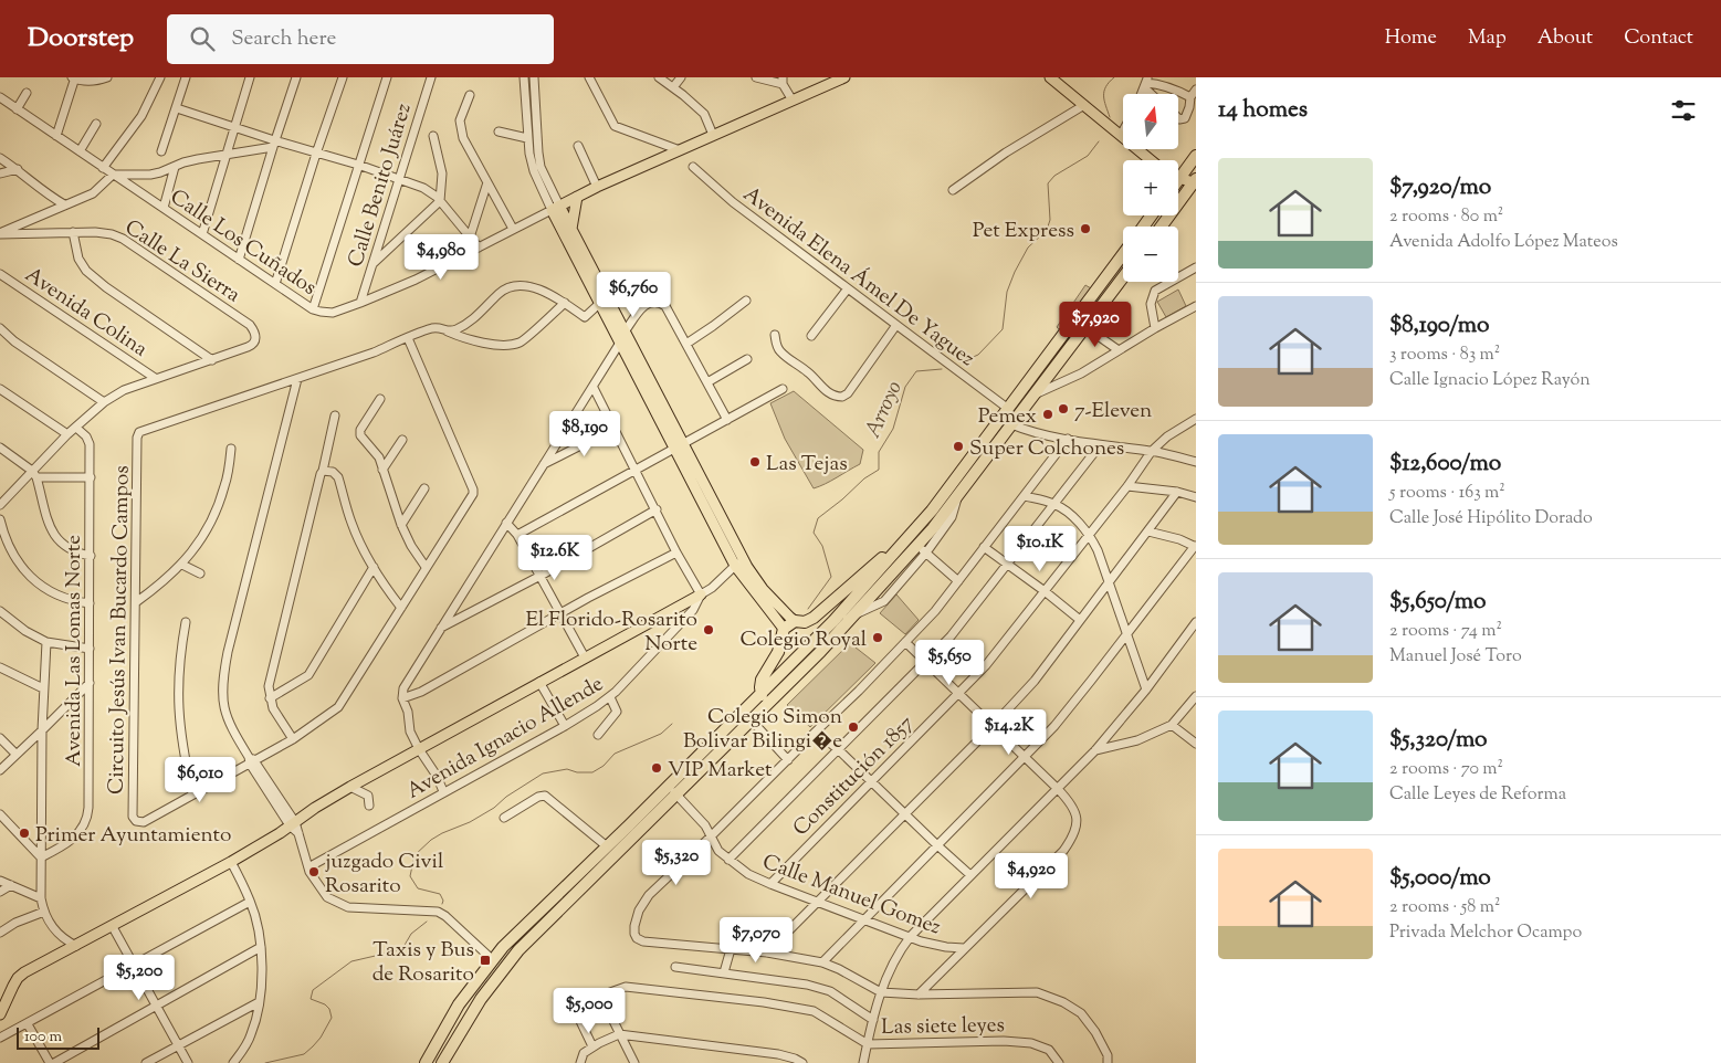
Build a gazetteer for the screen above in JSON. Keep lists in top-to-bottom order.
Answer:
{
  "streets": {
    "main road": ["Calle Los Cuñados"],
    "street": [
      "Calle Benito Juárez",
      "Calle La Sierra",
      "Avenida Elena Ámel De Yaguez",
      "Avenida Colina",
      "Circuito Jesús Ivan Bucardo Campos",
      "Avenida Las Lomas Norte",
      "Avenida Ignacio Allende",
      "Constitución 1857",
      "Calle Manuel Gomez",
      "Las siete leyes"
    ]
  },
  "crossings": [
    ["Calle Benito Juárez", "Calle Los Cuñados"],
    ["Calle Los Cuñados", "Calle La Sierra"],
    ["Constitución 1857", "Calle Manuel Gomez"]
  ],
  "water": ["Arroyo"],
  "places": {
    "other": [
      "Pet Express",
      "7-Eleven",
      "Pemex",
      "Super Colchones",
      "Las Tejas",
      "El Florido-Rosarito Norte",
      "Colegio Royal",
      "Colegio Simon Bolivar Bilingi�e",
      "VIP Market",
      "Primer Ayuntamiento",
      "juzgado Civil Rosarito"
    ],
    "transit": ["Taxis y Bus de Rosarito"]
  },
  "scale_bar": "100 m",
  "north": "top",
  "page": {
    "header": "Doorstep",
    "search": "Search here",
    "nav": [
      "Home",
      "Map",
      "About",
      "Contact"
    ],
    "heading": "14 homes",
    "map_buttons": ["+", "−"],
    "list": [
      {
        "name": "$7,920/mo",
        "note": "2 rooms · 80 m² · Avenida Adolfo López Mateos"
      },
      {
        "name": "$8,190/mo",
        "note": "3 rooms · 83 m² · Calle Ignacio López Rayón"
      },
      {
        "name": "$12,600/mo",
        "note": "5 rooms · 163 m² · Calle José Hipólito Dorado"
      },
      {
        "name": "$5,650/mo",
        "note": "2 rooms · 74 m² · Manuel José Toro"
      },
      {
        "name": "$5,320/mo",
        "note": "2 rooms · 70 m² · Calle Leyes de Reforma"
      },
      {
        "name": "$5,000/mo",
        "note": "2 rooms · 58 m² · Privada Melchor Ocampo"
      }
    ],
    "price": [
      "$4,980",
      "$6,760",
      "$7,920",
      "$8,190",
      "$10.1K",
      "$12.6K",
      "$5,650",
      "$14.2K",
      "$6,010",
      "$5,320",
      "$4,920",
      "$7,070",
      "$5,200",
      "$5,000"
    ],
    "scale": "100 m"
  }
}
